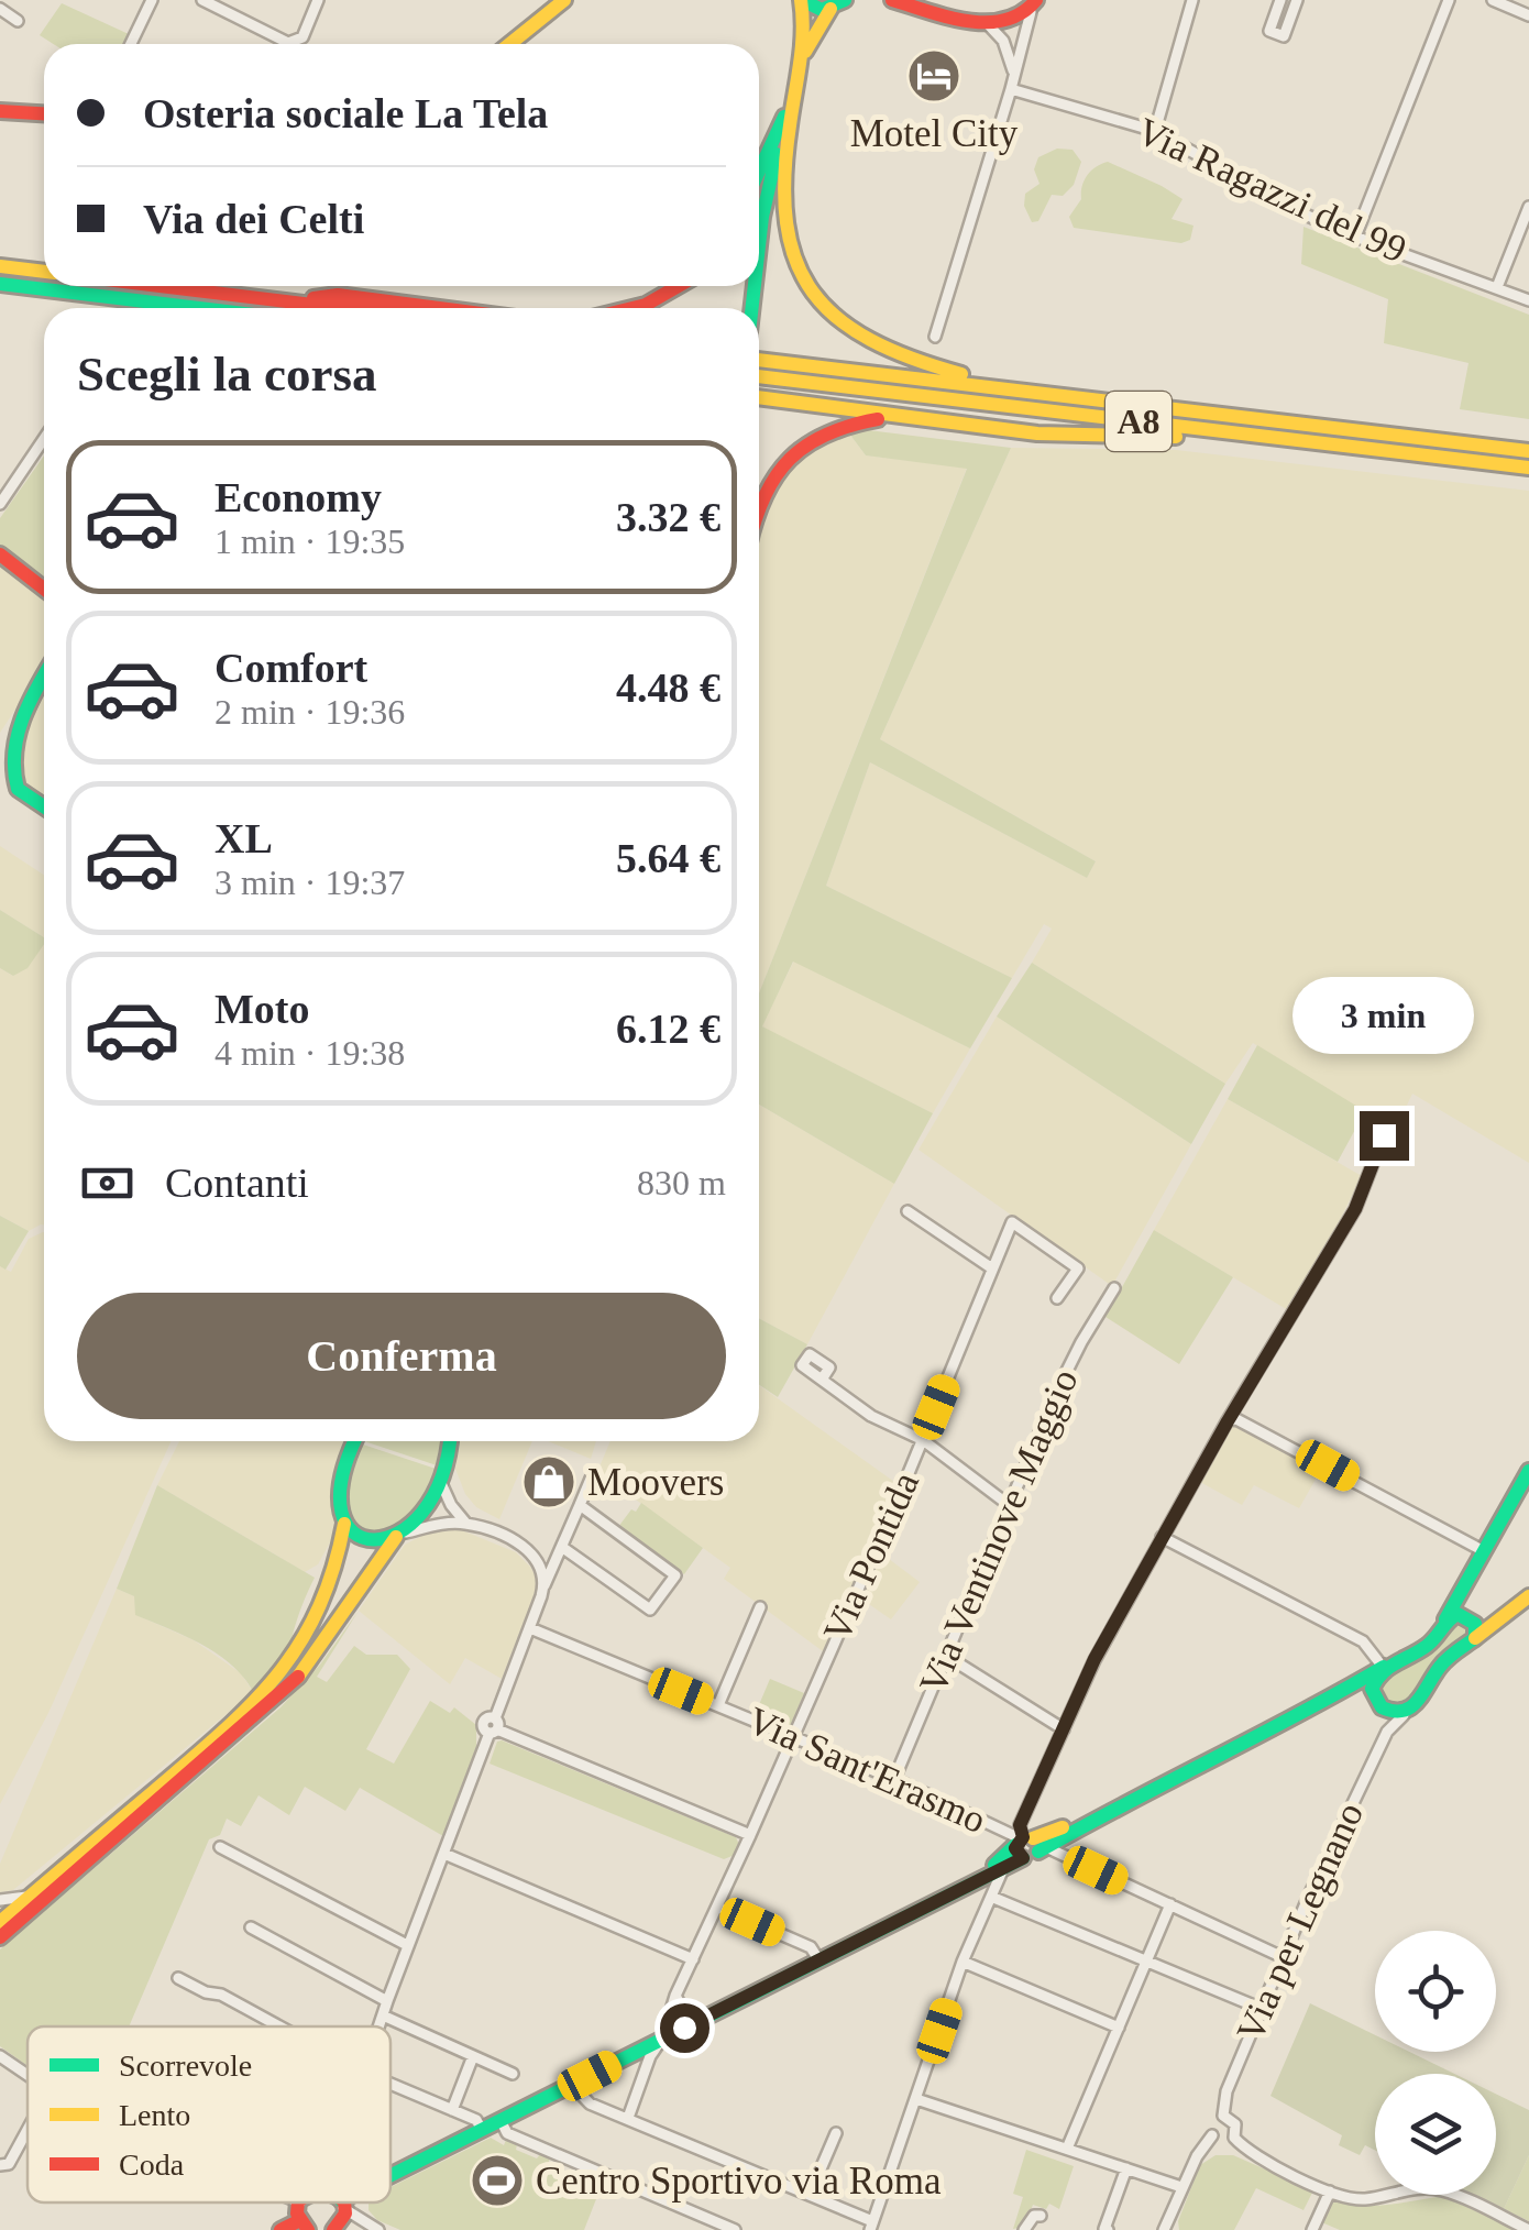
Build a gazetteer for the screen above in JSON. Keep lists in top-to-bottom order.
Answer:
{
  "streets": {
    "main road": ["A8"],
    "street": [
      "Via Ragazzi del 99",
      "Via Ventinove Maggio",
      "Via Pontida",
      "Via Sant'Erasmo",
      "Via per Legnano"
    ]
  },
  "crossings": [
    ["Via Ventinove Maggio", "Via Sant'Erasmo"],
    ["Via Pontida", "Via Sant'Erasmo"],
    ["Via Sant'Erasmo", "Via per Legnano"]
  ],
  "places": {
    "hotel": ["Motel City"],
    "shop": ["Moovers"],
    "sports": ["Centro Sportivo via Roma"]
  },
  "legend": ["Scorrevole", "Lento", "Coda"],
  "page": {
    "banner": ["Osteria sociale La Tela", "Via dei Celti"],
    "heading": "Scegli la corsa",
    "list": [
      {
        "name": "Economy",
        "note": "1 min · 19:35",
        "value": "3.32 €"
      },
      {
        "name": "Comfort",
        "note": "2 min · 19:36",
        "value": "4.48 €"
      },
      {
        "name": "XL",
        "note": "3 min · 19:37",
        "value": "5.64 €"
      },
      {
        "name": "Moto",
        "note": "4 min · 19:38",
        "value": "6.12 €"
      }
    ],
    "bubble": "3 min",
    "pay": ["Contanti", "830 m"],
    "buttons": "Conferma"
  }
}
